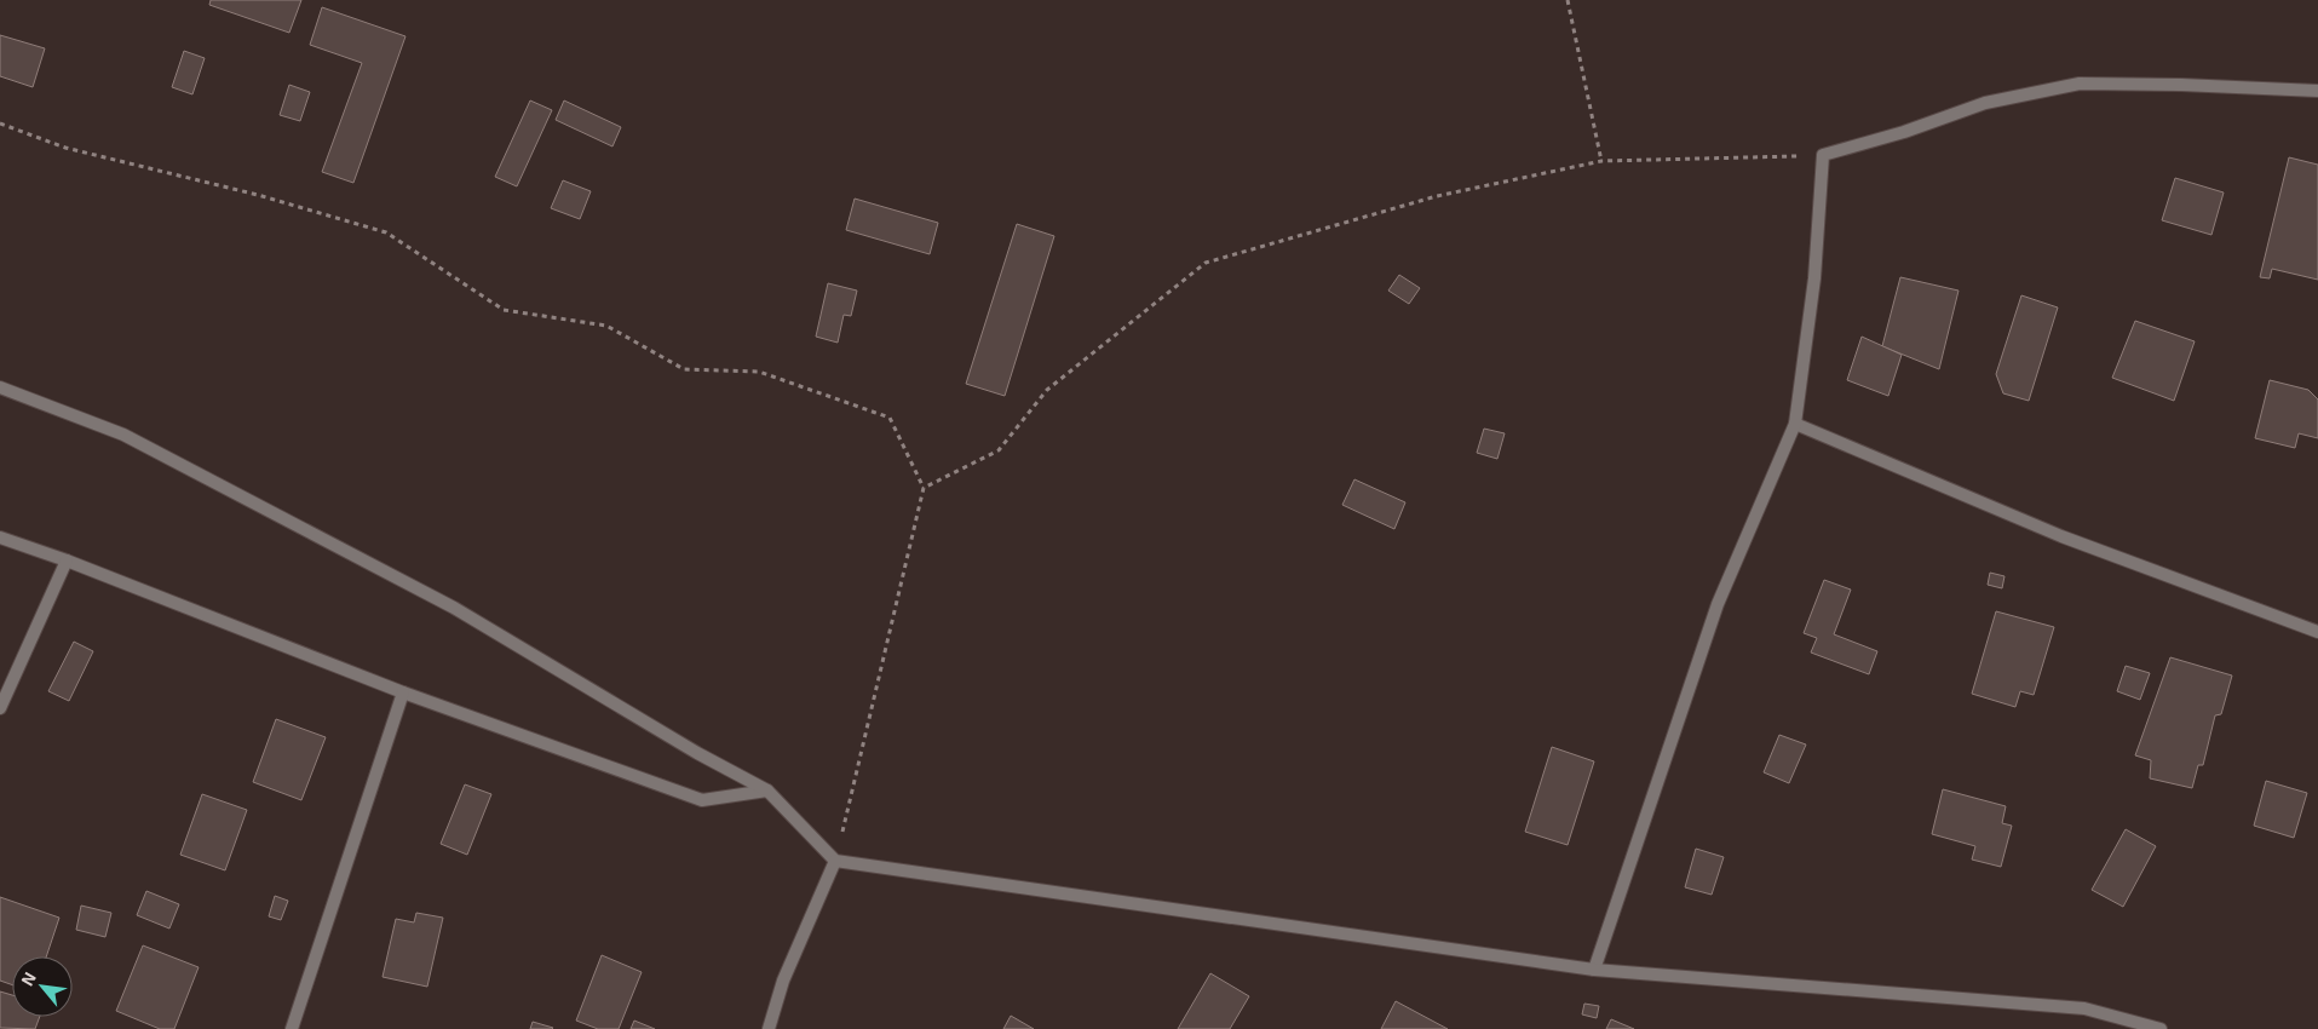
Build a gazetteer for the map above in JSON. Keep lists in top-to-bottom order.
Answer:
{
  "north": "top left"
}
